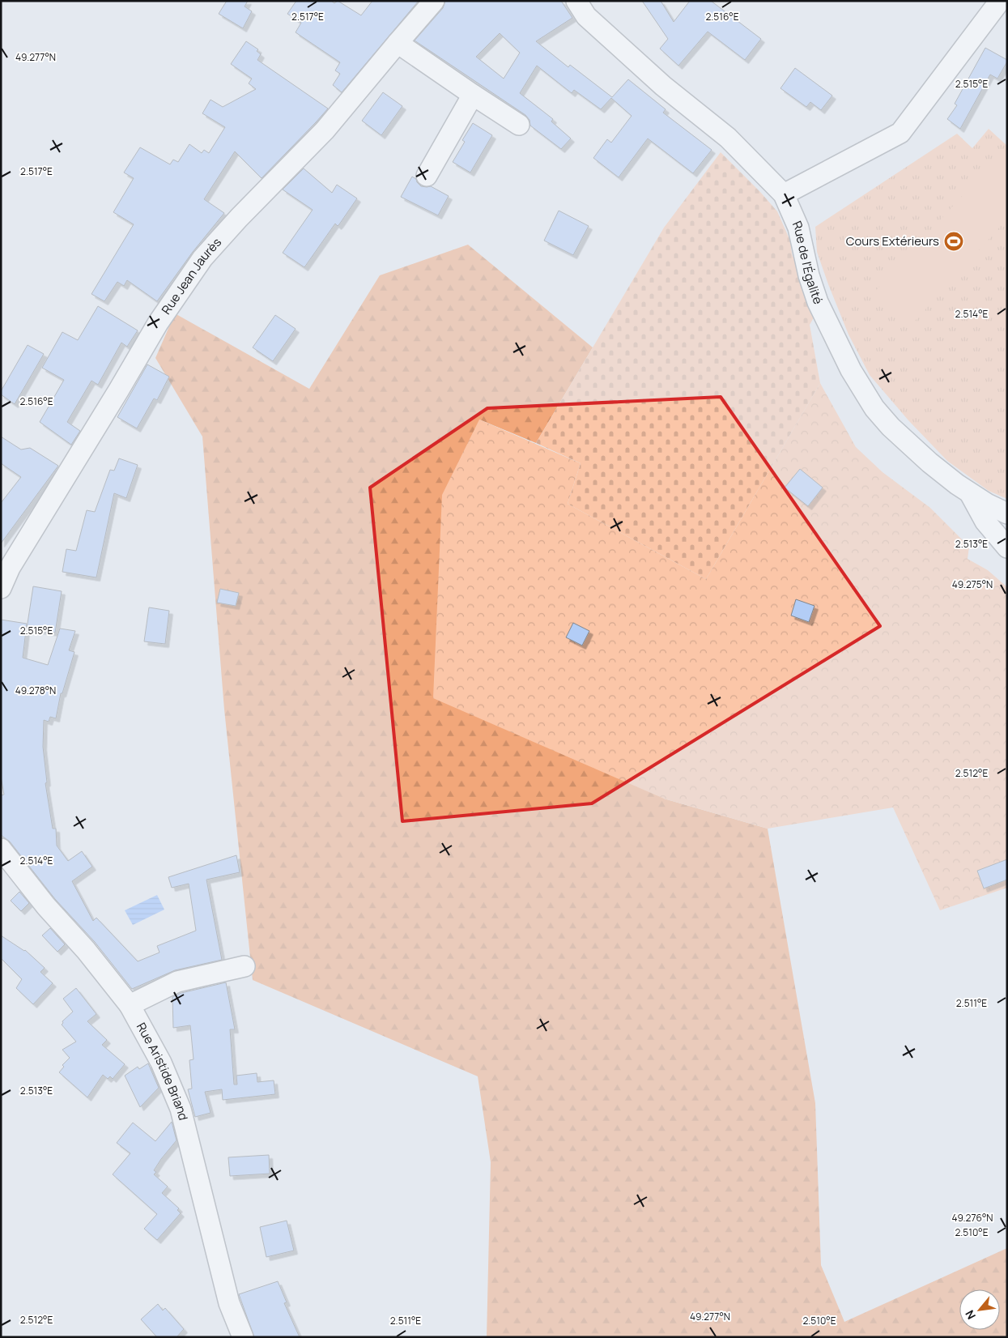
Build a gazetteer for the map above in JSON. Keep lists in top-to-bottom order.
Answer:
{
  "streets": {
    "street": ["Rue de l'Égalité", "Rue Jean Jaurès", "Rue Aristide Briand"]
  },
  "places": {
    "sports": ["Cours Extérieurs"]
  },
  "north": "bottom left",
  "coordinates": [
    "2.517°E",
    "2.516°E",
    "49.277°N",
    "2.515°E",
    "2.514°E",
    "2.513°E",
    "49.275°N",
    "49.278°N",
    "2.512°E",
    "2.511°E",
    "49.276°N",
    "2.510°E"
  ]
}
